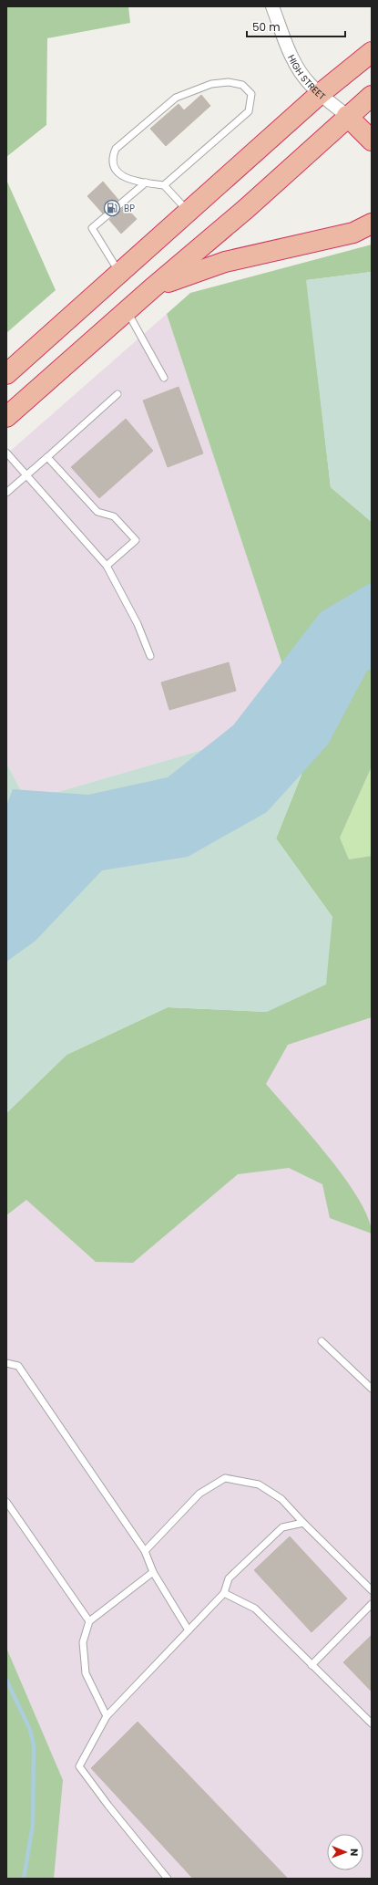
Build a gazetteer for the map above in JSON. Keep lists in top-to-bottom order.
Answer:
{
  "streets": {
    "street": ["HIGH STREET"]
  },
  "places": {
    "fuel station": ["BP"]
  },
  "scale_bar": "50 m",
  "north": "right"
}
